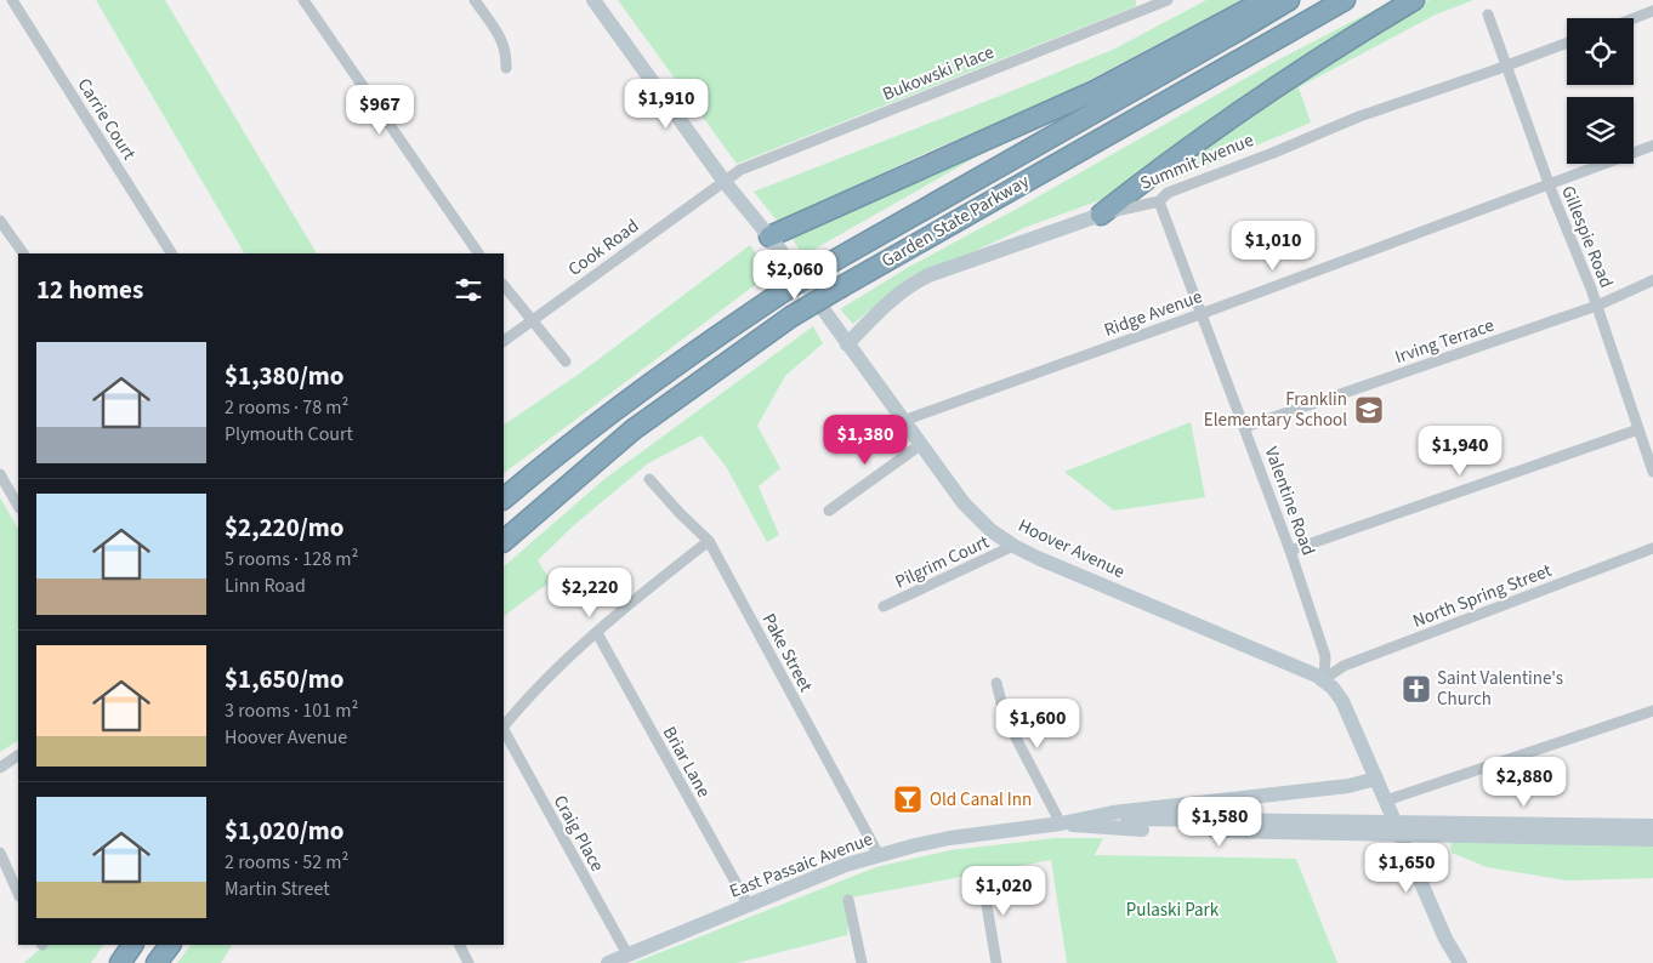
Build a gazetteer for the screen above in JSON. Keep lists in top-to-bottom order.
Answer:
{
  "streets": {
    "highway": ["Garden State Parkway"],
    "street": [
      "Bukowski Place",
      "Carrie Court",
      "Summit Avenue",
      "Gillespie Road",
      "Cook Road",
      "Ridge Avenue",
      "Irving Terrace",
      "Valentine Road",
      "Hoover Avenue",
      "Pilgrim Court",
      "North Spring Street",
      "Pake Street",
      "Briar Lane",
      "Craig Place",
      "East Passaic Avenue"
    ]
  },
  "crossings": [
    ["Bukowski Place", "Cook Road"],
    ["Bukowski Place", "Hoover Avenue"],
    ["Summit Avenue", "Gillespie Road"],
    ["Summit Avenue", "Valentine Road"],
    ["Summit Avenue", "Hoover Avenue"],
    ["Gillespie Road", "Ridge Avenue"],
    ["Gillespie Road", "Irving Terrace"],
    ["Cook Road", "Hoover Avenue"],
    ["Ridge Avenue", "Valentine Road"],
    ["Ridge Avenue", "Hoover Avenue"],
    ["Irving Terrace", "Valentine Road"],
    ["Valentine Road", "Hoover Avenue"],
    ["Valentine Road", "North Spring Street"],
    ["Hoover Avenue", "Pilgrim Court"],
    ["Hoover Avenue", "North Spring Street"],
    ["Hoover Avenue", "East Passaic Avenue"],
    ["Pake Street", "East Passaic Avenue"],
    ["Briar Lane", "East Passaic Avenue"],
    ["Craig Place", "East Passaic Avenue"]
  ],
  "parks": ["Pulaski Park"],
  "places": {
    "school or university": ["Franklin Elementary School"],
    "church": ["Saint Valentine's Church"],
    "bar": ["Old Canal Inn"]
  },
  "page": {
    "price": [
      "$1,910",
      "$967",
      "$1,010",
      "$2,060",
      "$1,380",
      "$1,940",
      "$2,220",
      "$1,600",
      "$2,880",
      "$1,580",
      "$1,650",
      "$1,020"
    ],
    "heading": "12 homes",
    "list": [
      {
        "name": "$1,380/mo",
        "note": "2 rooms · 78 m² · Plymouth Court"
      },
      {
        "name": "$2,220/mo",
        "note": "5 rooms · 128 m² · Linn Road"
      },
      {
        "name": "$1,650/mo",
        "note": "3 rooms · 101 m² · Hoover Avenue"
      },
      {
        "name": "$1,020/mo",
        "note": "2 rooms · 52 m² · Martin Street"
      }
    ]
  }
}
